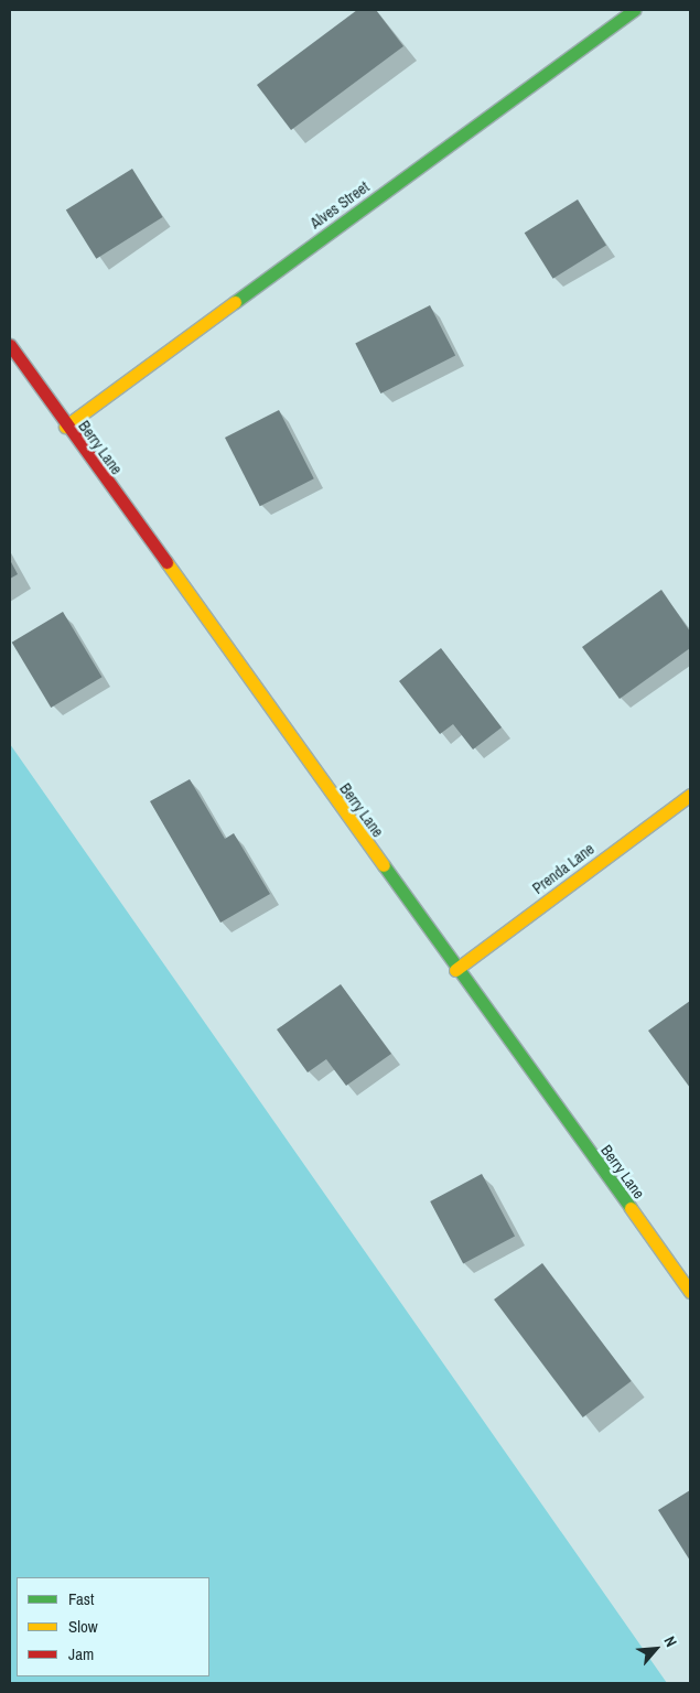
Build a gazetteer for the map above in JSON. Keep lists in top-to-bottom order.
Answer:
{
  "streets": {
    "street": ["Alves Street", "Berry Lane", "Prenda Lane"]
  },
  "crossings": [
    ["Alves Street", "Berry Lane"],
    ["Berry Lane", "Prenda Lane"]
  ],
  "legend": ["Fast", "Slow", "Jam"],
  "north": "top right"
}
